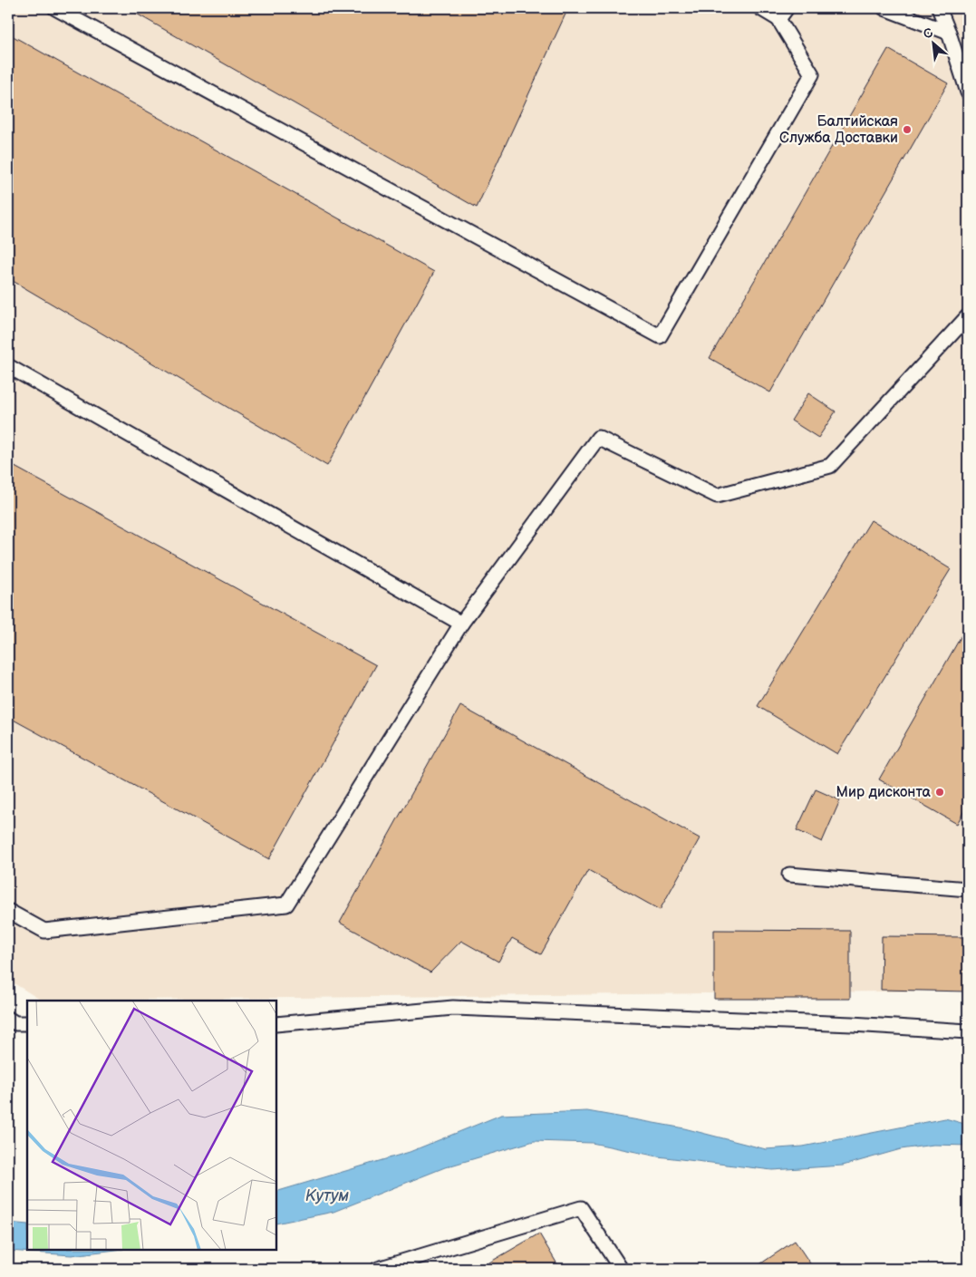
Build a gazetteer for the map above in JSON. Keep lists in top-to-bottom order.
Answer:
{
  "water": ["Кутум"],
  "places": ["Балтийская Служба Доставки", "Мир дисконта"],
  "north": "top left"
}
